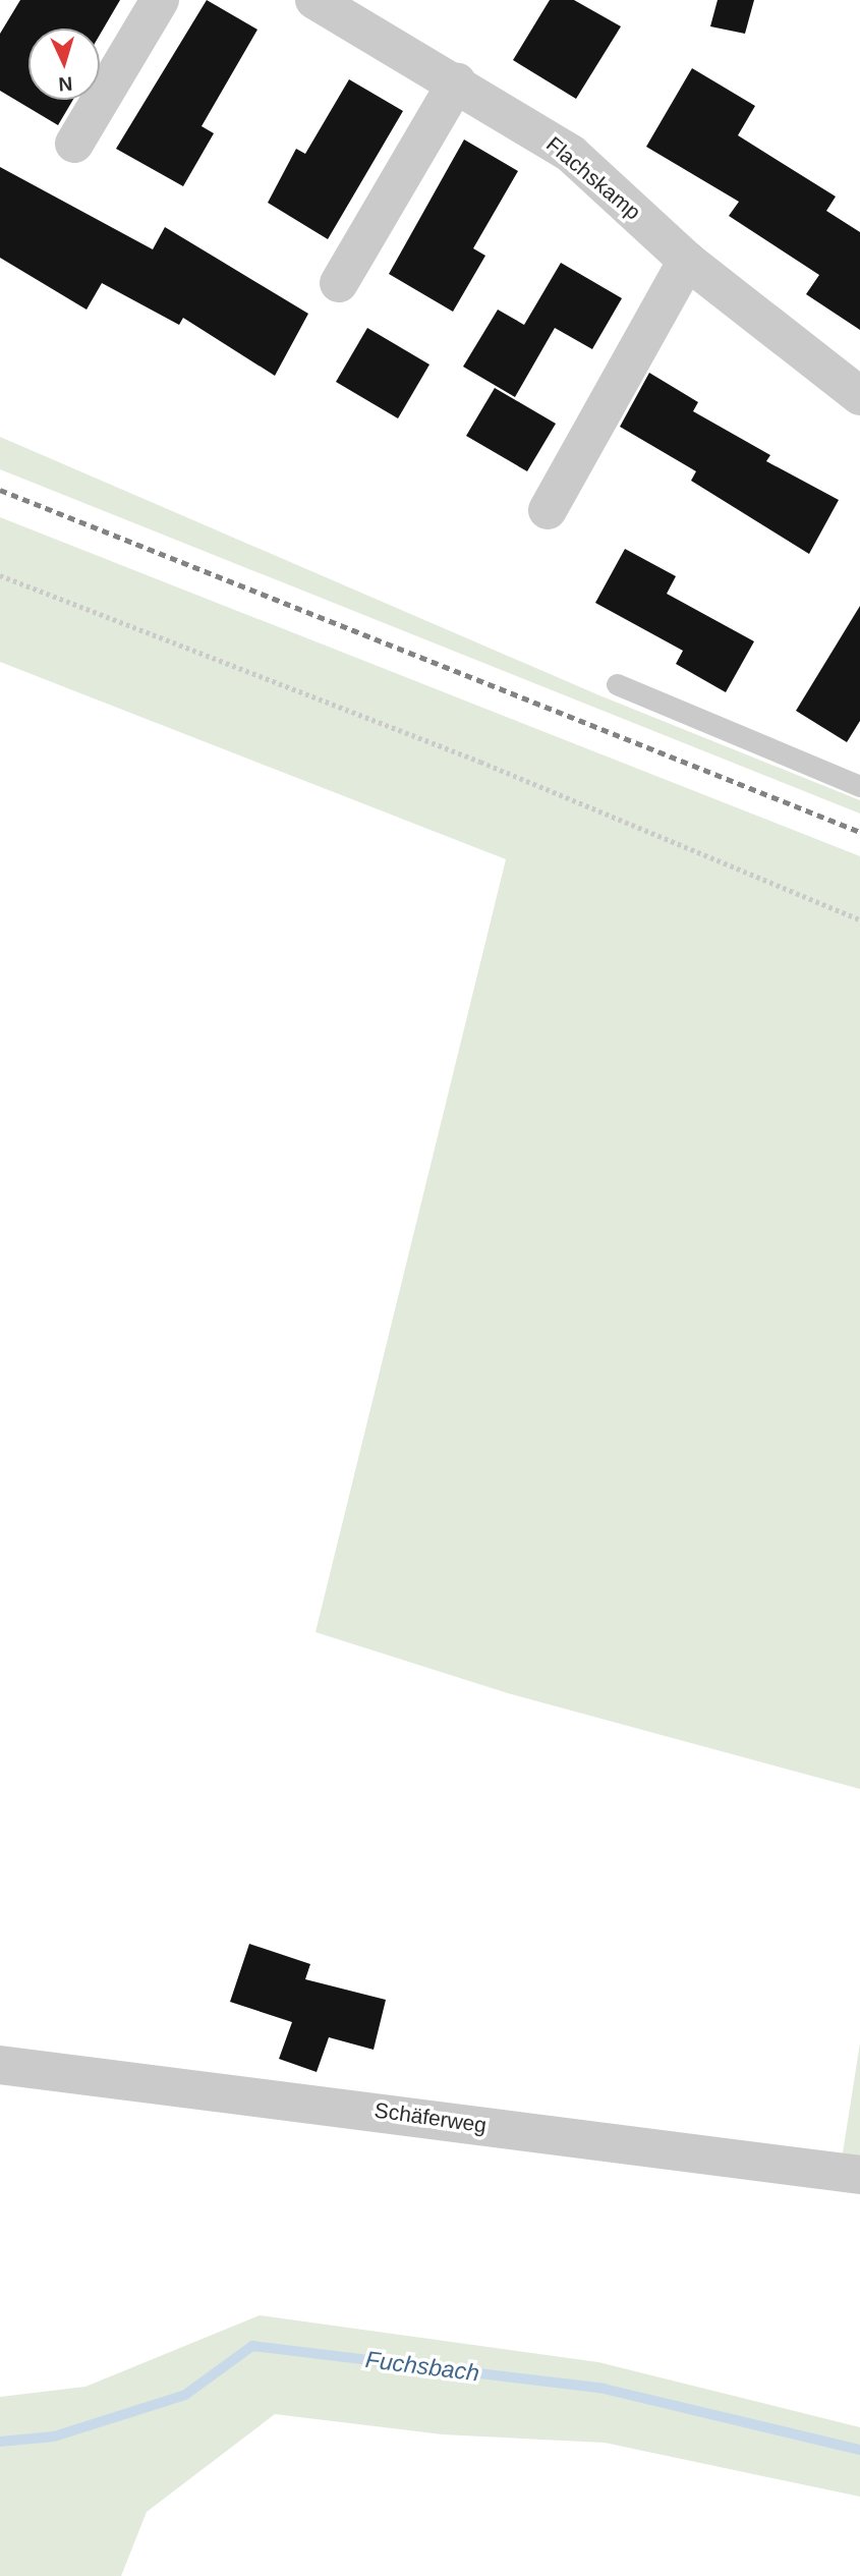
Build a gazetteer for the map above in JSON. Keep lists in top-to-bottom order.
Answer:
{
  "streets": {
    "street": ["Flachskamp", "Schäferweg"]
  },
  "water": ["Fuchsbach"],
  "north": "bottom"
}
